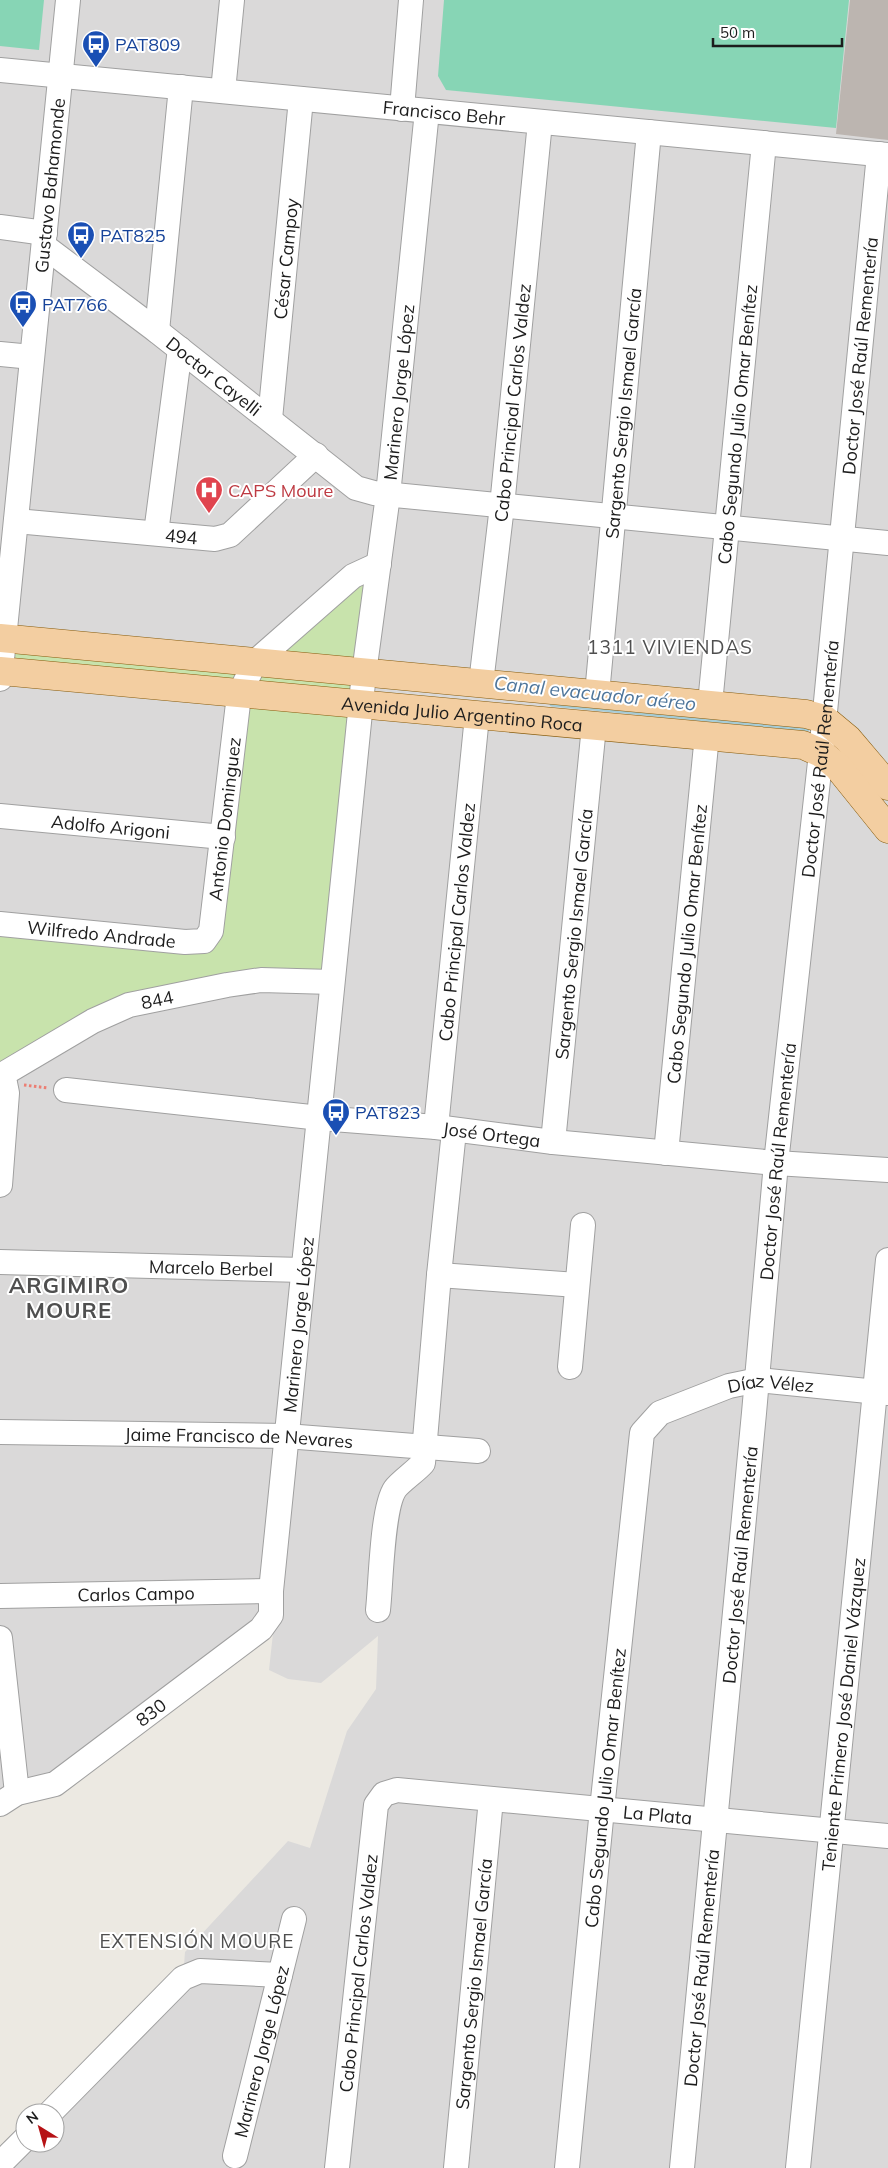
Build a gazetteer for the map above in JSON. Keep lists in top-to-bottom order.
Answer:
{
  "streets": {
    "main road": ["Avenida Julio Argentino Roca"],
    "street": [
      "Francisco Behr",
      "Gustavo Bahamonde",
      "César Campoy",
      "Doctor José Raúl Rementería",
      "Doctor Cayelli",
      "Marinero Jorge López",
      "Cabo Principal Carlos Valdez",
      "Sargento Sergio Ismael García",
      "Cabo Segundo Julio Omar Benítez",
      "494",
      "Antonio Dominguez",
      "Adolfo Arigoni",
      "Wilfredo Andrade",
      "844",
      "José Ortega",
      "Marcelo Berbel",
      "Díaz Vélez",
      "Jaime Francisco de Nevares",
      "Carlos Campo",
      "830",
      "Teniente Primero José Daniel Vázquez",
      "La Plata"
    ]
  },
  "crossings": [
    ["Francisco Behr", "Gustavo Bahamonde"],
    ["Francisco Behr", "César Campoy"],
    ["Francisco Behr", "Doctor José Raúl Rementería"],
    ["Francisco Behr", "Marinero Jorge López"],
    ["Francisco Behr", "Cabo Principal Carlos Valdez"],
    ["Francisco Behr", "Sargento Sergio Ismael García"],
    ["Francisco Behr", "Cabo Segundo Julio Omar Benítez"],
    ["Gustavo Bahamonde", "Doctor Cayelli"],
    ["Gustavo Bahamonde", "494"],
    ["Gustavo Bahamonde", "Avenida Julio Argentino Roca"],
    ["César Campoy", "Doctor Cayelli"],
    ["Doctor José Raúl Rementería", "Doctor Cayelli"],
    ["Doctor José Raúl Rementería", "Avenida Julio Argentino Roca"],
    ["Doctor José Raúl Rementería", "José Ortega"],
    ["Doctor José Raúl Rementería", "Díaz Vélez"],
    ["Doctor José Raúl Rementería", "La Plata"],
    ["Doctor Cayelli", "Marinero Jorge López"],
    ["Doctor Cayelli", "Cabo Principal Carlos Valdez"],
    ["Doctor Cayelli", "Sargento Sergio Ismael García"],
    ["Doctor Cayelli", "Cabo Segundo Julio Omar Benítez"],
    ["Doctor Cayelli", "494"],
    ["Marinero Jorge López", "Avenida Julio Argentino Roca"],
    ["Marinero Jorge López", "844"],
    ["Marinero Jorge López", "José Ortega"],
    ["Marinero Jorge López", "Marcelo Berbel"],
    ["Marinero Jorge López", "Jaime Francisco de Nevares"],
    ["Marinero Jorge López", "Carlos Campo"],
    ["Marinero Jorge López", "830"],
    ["Cabo Principal Carlos Valdez", "Avenida Julio Argentino Roca"],
    ["Cabo Principal Carlos Valdez", "José Ortega"],
    ["Cabo Principal Carlos Valdez", "Jaime Francisco de Nevares"],
    ["Cabo Principal Carlos Valdez", "La Plata"],
    ["Sargento Sergio Ismael García", "Avenida Julio Argentino Roca"],
    ["Sargento Sergio Ismael García", "José Ortega"],
    ["Sargento Sergio Ismael García", "La Plata"],
    ["Cabo Segundo Julio Omar Benítez", "Avenida Julio Argentino Roca"],
    ["Cabo Segundo Julio Omar Benítez", "José Ortega"],
    ["Cabo Segundo Julio Omar Benítez", "Díaz Vélez"],
    ["Cabo Segundo Julio Omar Benítez", "La Plata"],
    ["Avenida Julio Argentino Roca", "Antonio Dominguez"],
    ["Antonio Dominguez", "Adolfo Arigoni"],
    ["Antonio Dominguez", "Wilfredo Andrade"],
    ["Díaz Vélez", "Teniente Primero José Daniel Vázquez"],
    ["Carlos Campo", "830"],
    ["Teniente Primero José Daniel Vázquez", "La Plata"]
  ],
  "districts": ["1311 VIVIENDAS", "ARGIMIRO MOURE", "EXTENSIÓN MOURE"],
  "water": ["Canal evacuador aéreo"],
  "places": {
    "bus stop": [
      "PAT809",
      "PAT825",
      "PAT766",
      "PAT823"
    ],
    "hospital": ["CAPS Moure"]
  },
  "scale_bar": "50 m",
  "north": "top left"
}
